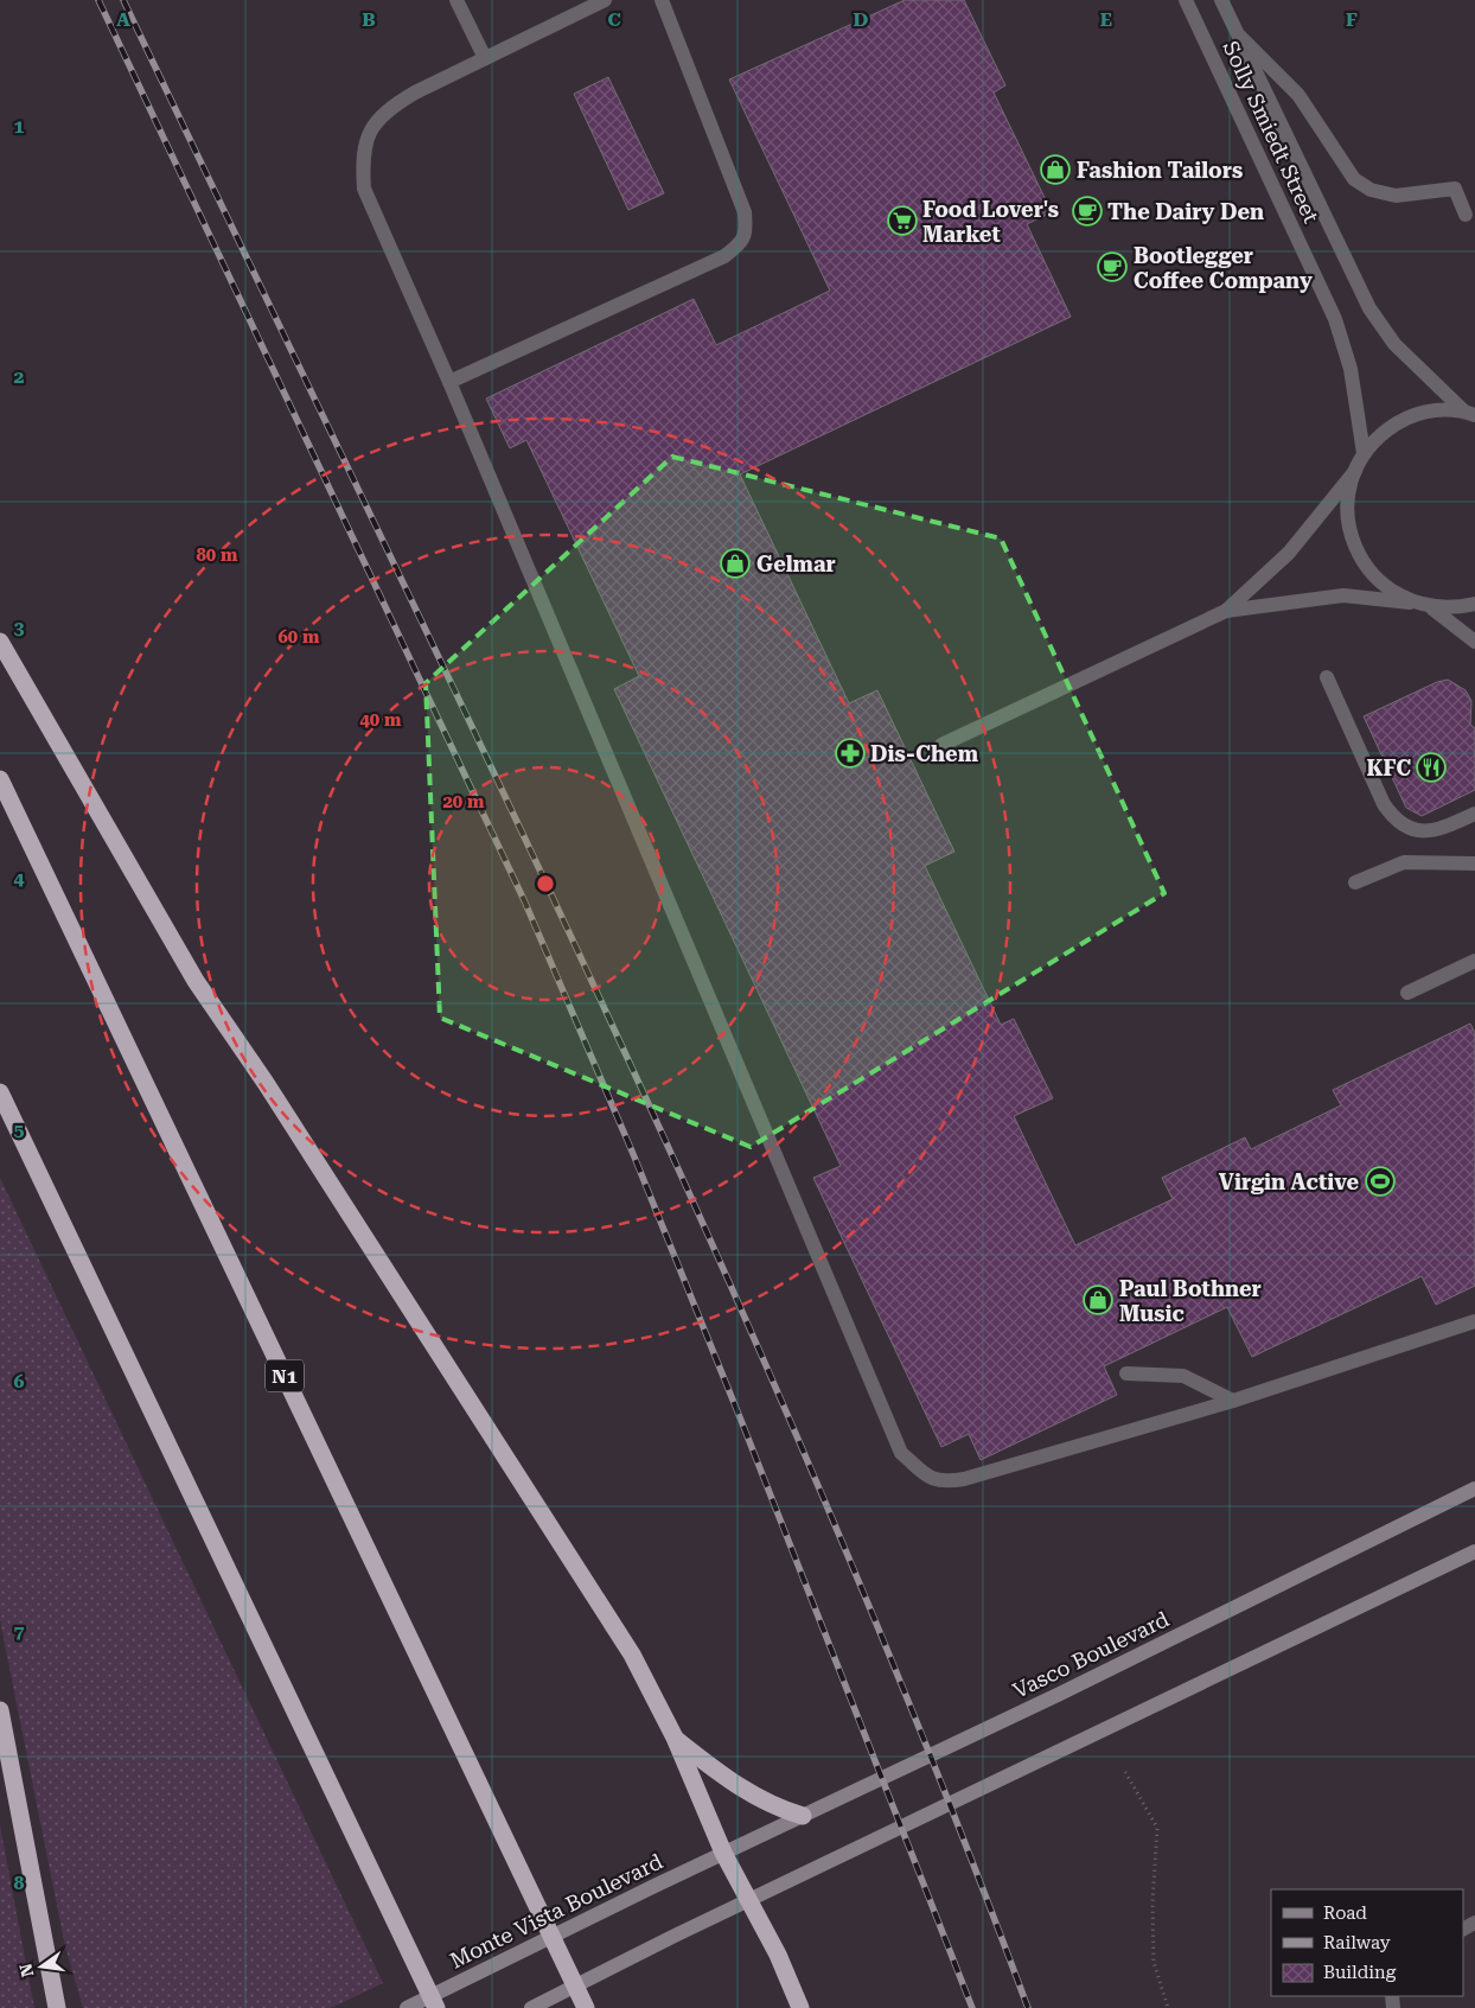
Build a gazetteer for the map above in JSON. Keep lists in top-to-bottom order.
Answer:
{
  "streets": {
    "highway": ["N1"],
    "main road": ["Vasco Boulevard", "Monte Vista Boulevard"],
    "street": ["Solly Smiedt Street"]
  },
  "crossings": [
    ["Vasco Boulevard", "Monte Vista Boulevard"]
  ],
  "places": {
    "shop": ["Fashion Tailors", "Gelmar", "Paul Bothner Music"],
    "cafe": ["The Dairy Den", "Bootlegger Coffee Company"],
    "supermarket": ["Food Lover's Market"],
    "pharmacy": ["Dis-Chem"],
    "restaurant": ["KFC"],
    "sports": ["Virgin Active"]
  },
  "legend": ["Road", "Railway", "Building"],
  "north": "left",
  "grid": {
    "columns": [
      "A",
      "B",
      "C",
      "D",
      "E",
      "F"
    ],
    "rows": [
      "1",
      "2",
      "3",
      "4",
      "5",
      "6",
      "7",
      "8"
    ]
  },
  "rings": [
    "80 m",
    "60 m",
    "40 m",
    "20 m"
  ]
}
